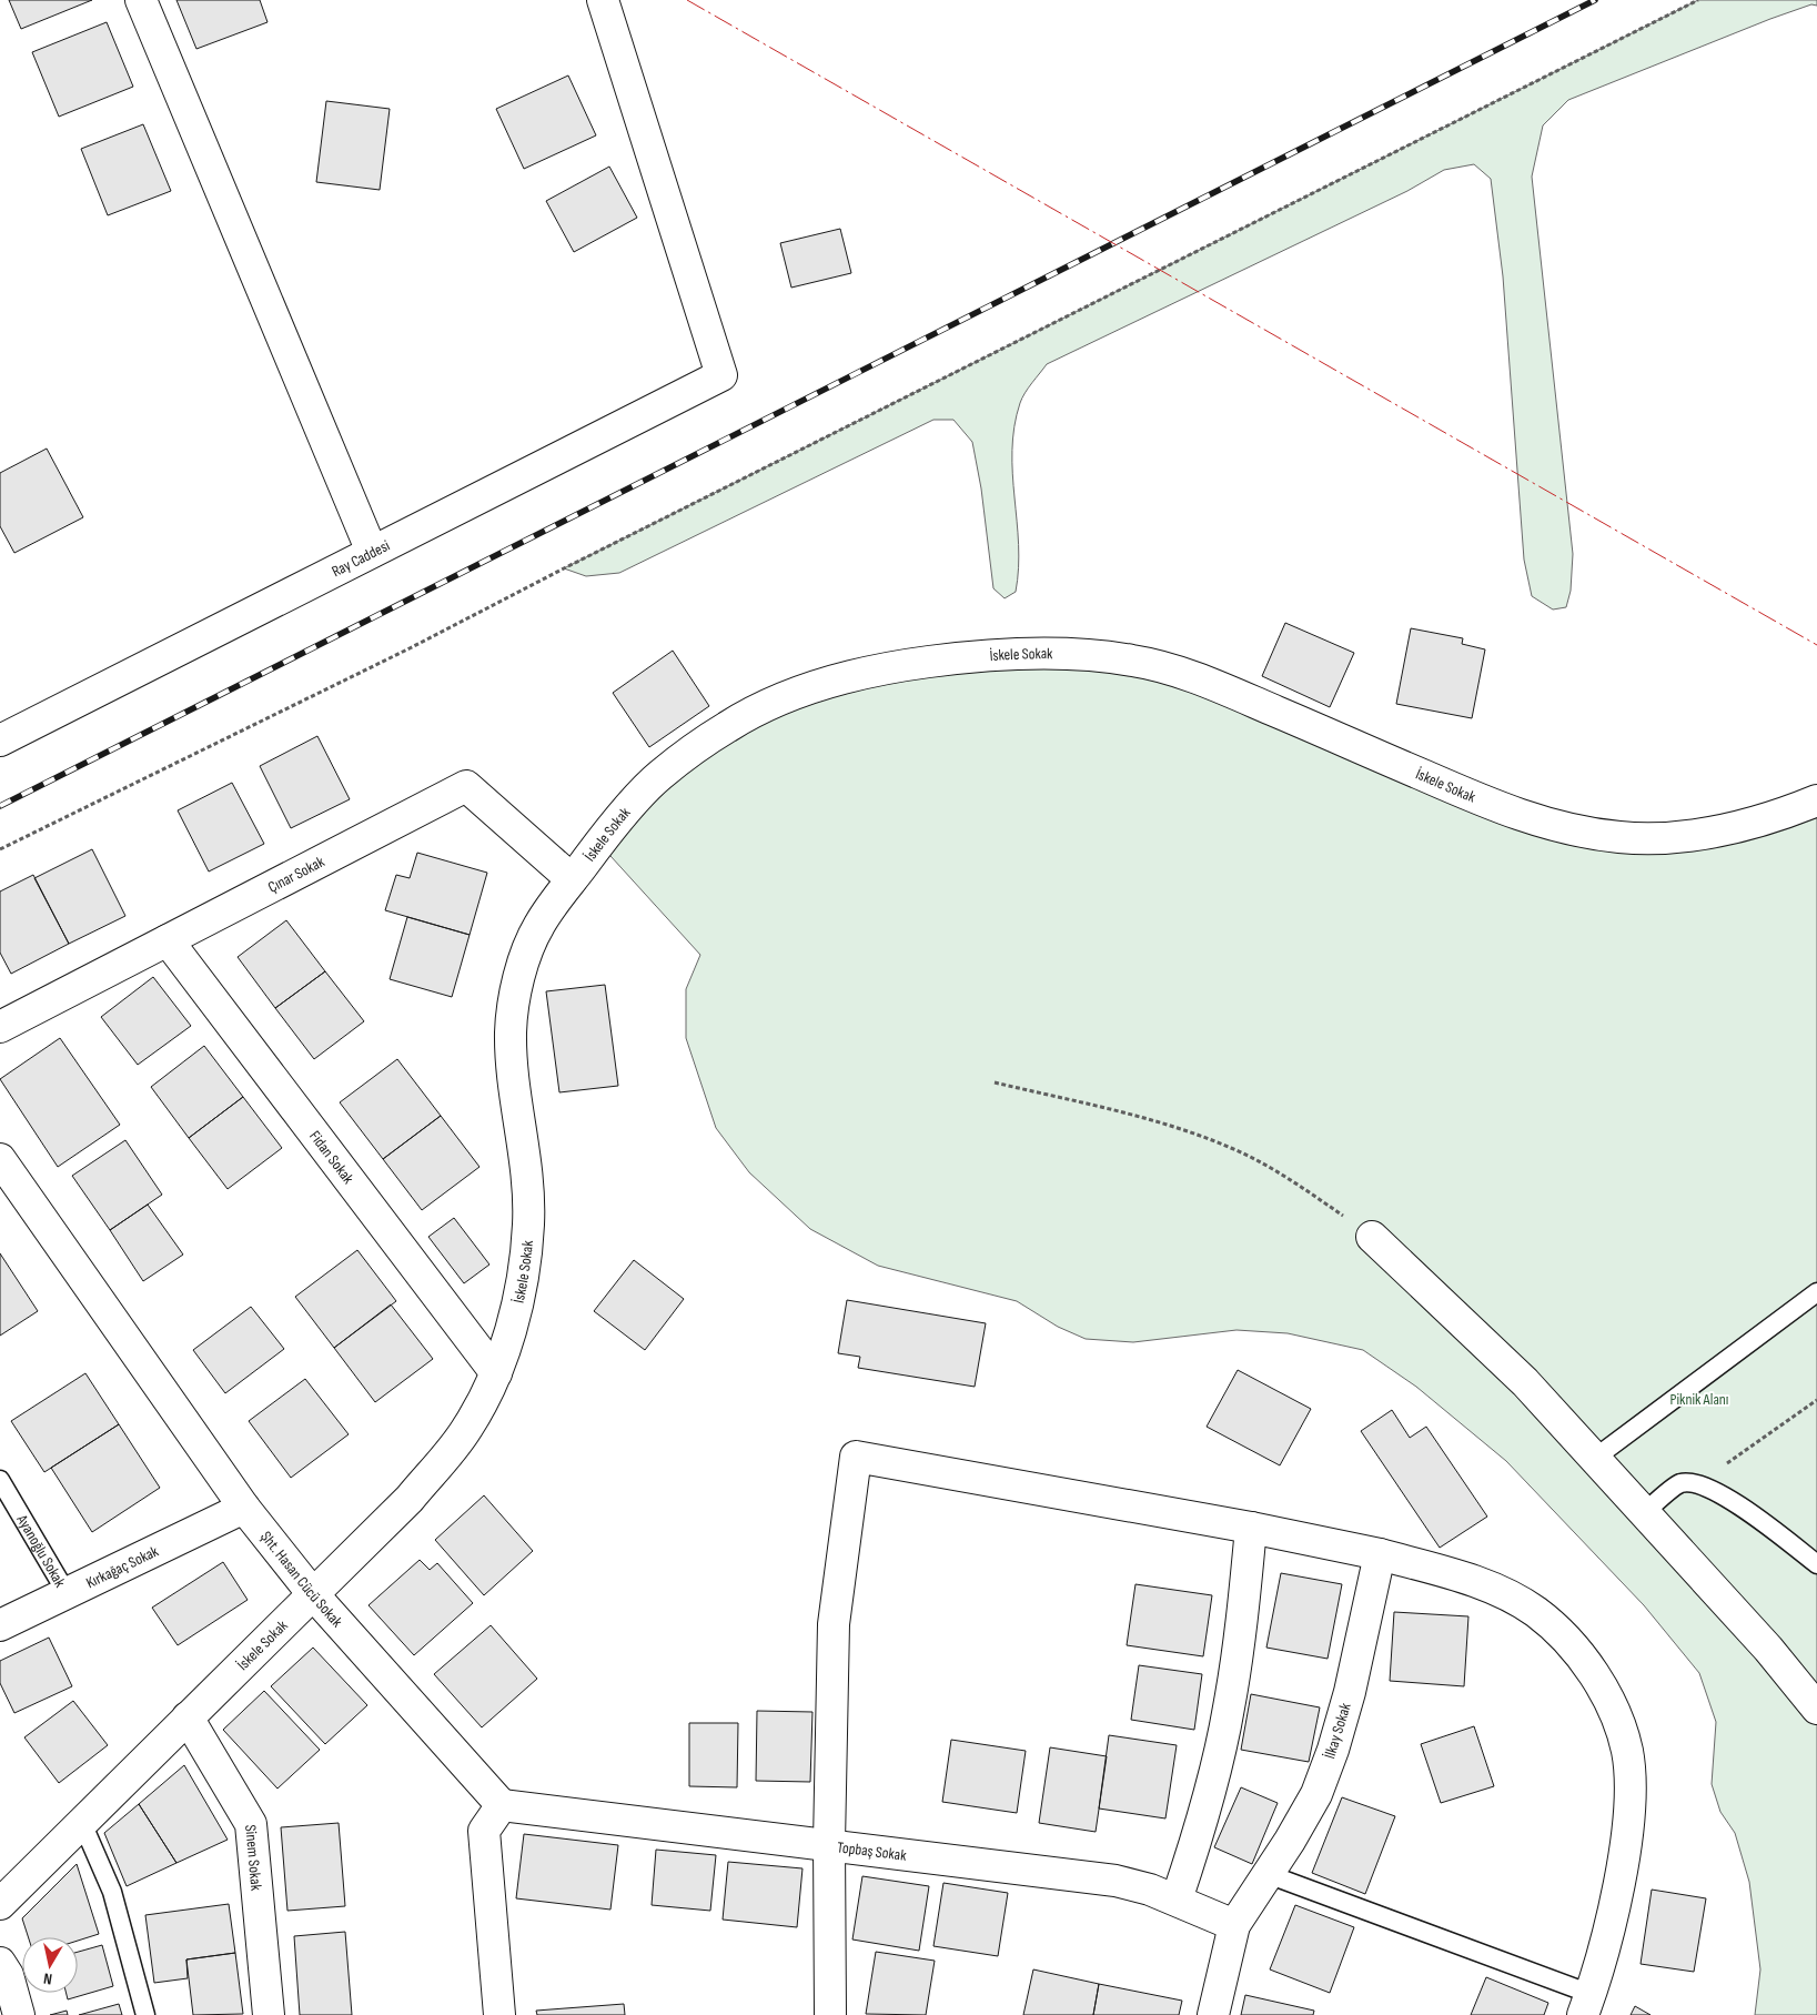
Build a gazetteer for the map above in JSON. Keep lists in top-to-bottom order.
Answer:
{
  "streets": {
    "street": [
      "Ray Caddesi",
      "İskele Sokak",
      "Çınar Sokak",
      "Fidan Sokak",
      "Kırkağaç Sokak",
      "Şht. Hasan Cücü Sokak",
      "İlkay Sokak",
      "Topbaş Sokak",
      "Sinem Sokak"
    ],
    "lane": ["Ayanoğlu Sokak"]
  },
  "crossings": [
    ["İskele Sokak", "Çınar Sokak"],
    ["İskele Sokak", "Fidan Sokak"],
    ["İskele Sokak", "Şht. Hasan Cücü Sokak"],
    ["İskele Sokak", "Sinem Sokak"],
    ["Çınar Sokak", "Fidan Sokak"],
    ["Ayanoğlu Sokak", "Kırkağaç Sokak"],
    ["Kırkağaç Sokak", "Şht. Hasan Cücü Sokak"],
    ["Şht. Hasan Cücü Sokak", "Topbaş Sokak"],
    ["İlkay Sokak", "Topbaş Sokak"]
  ],
  "parks": ["Piknik Alanı"],
  "north": "bottom"
}
